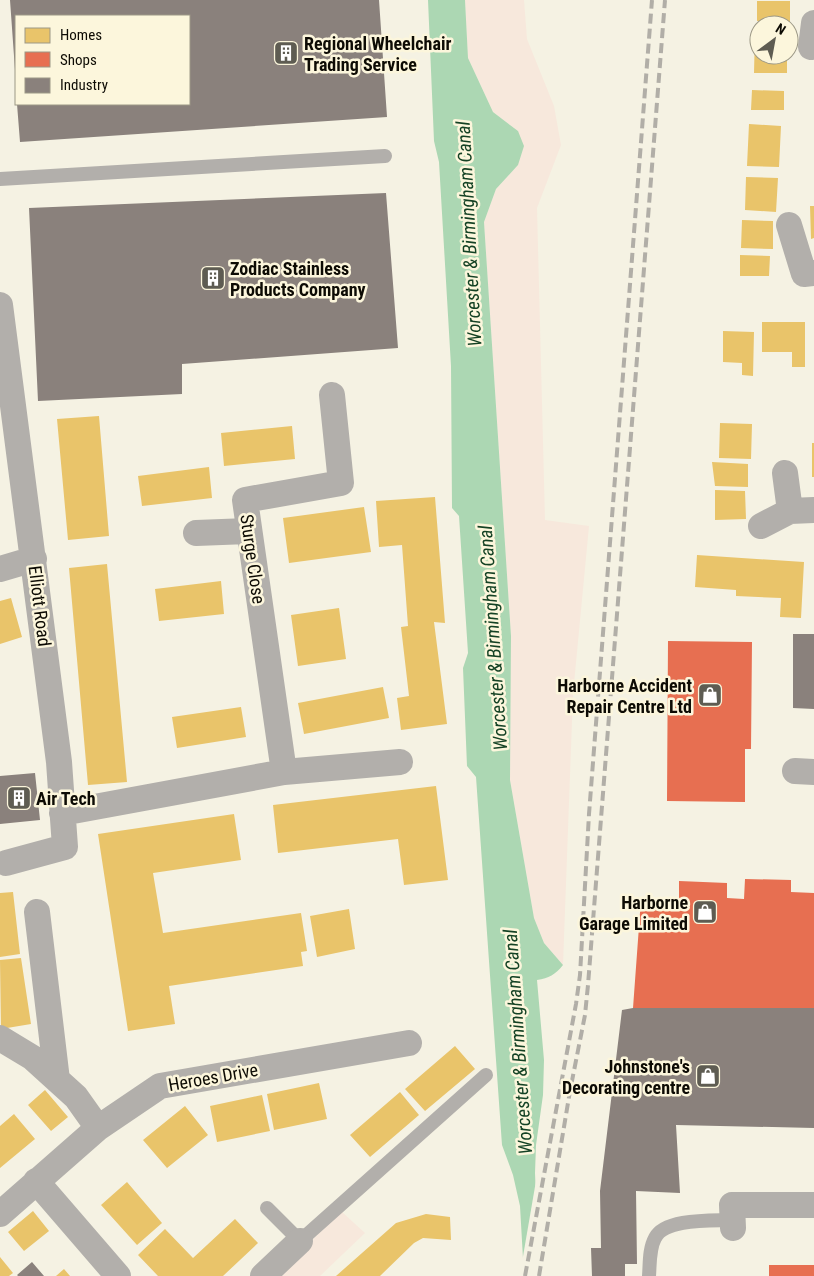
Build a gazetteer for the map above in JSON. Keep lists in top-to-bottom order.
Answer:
{
  "streets": {
    "street": ["Sturge Close", "Elliott Road", "Heroes Drive"]
  },
  "water": ["Worcester & Birmingham Canal"],
  "places": {
    "building": ["Regional Wheelchair Trading Service", "Zodiac Stainless Products Company", "Air Tech"],
    "shop": ["Harborne Accident Repair Centre Ltd", "Harborne Garage Limited", "Johnstone's Decorating centre"]
  },
  "legend": ["Homes", "Shops", "Industry"],
  "north": "top right"
}
